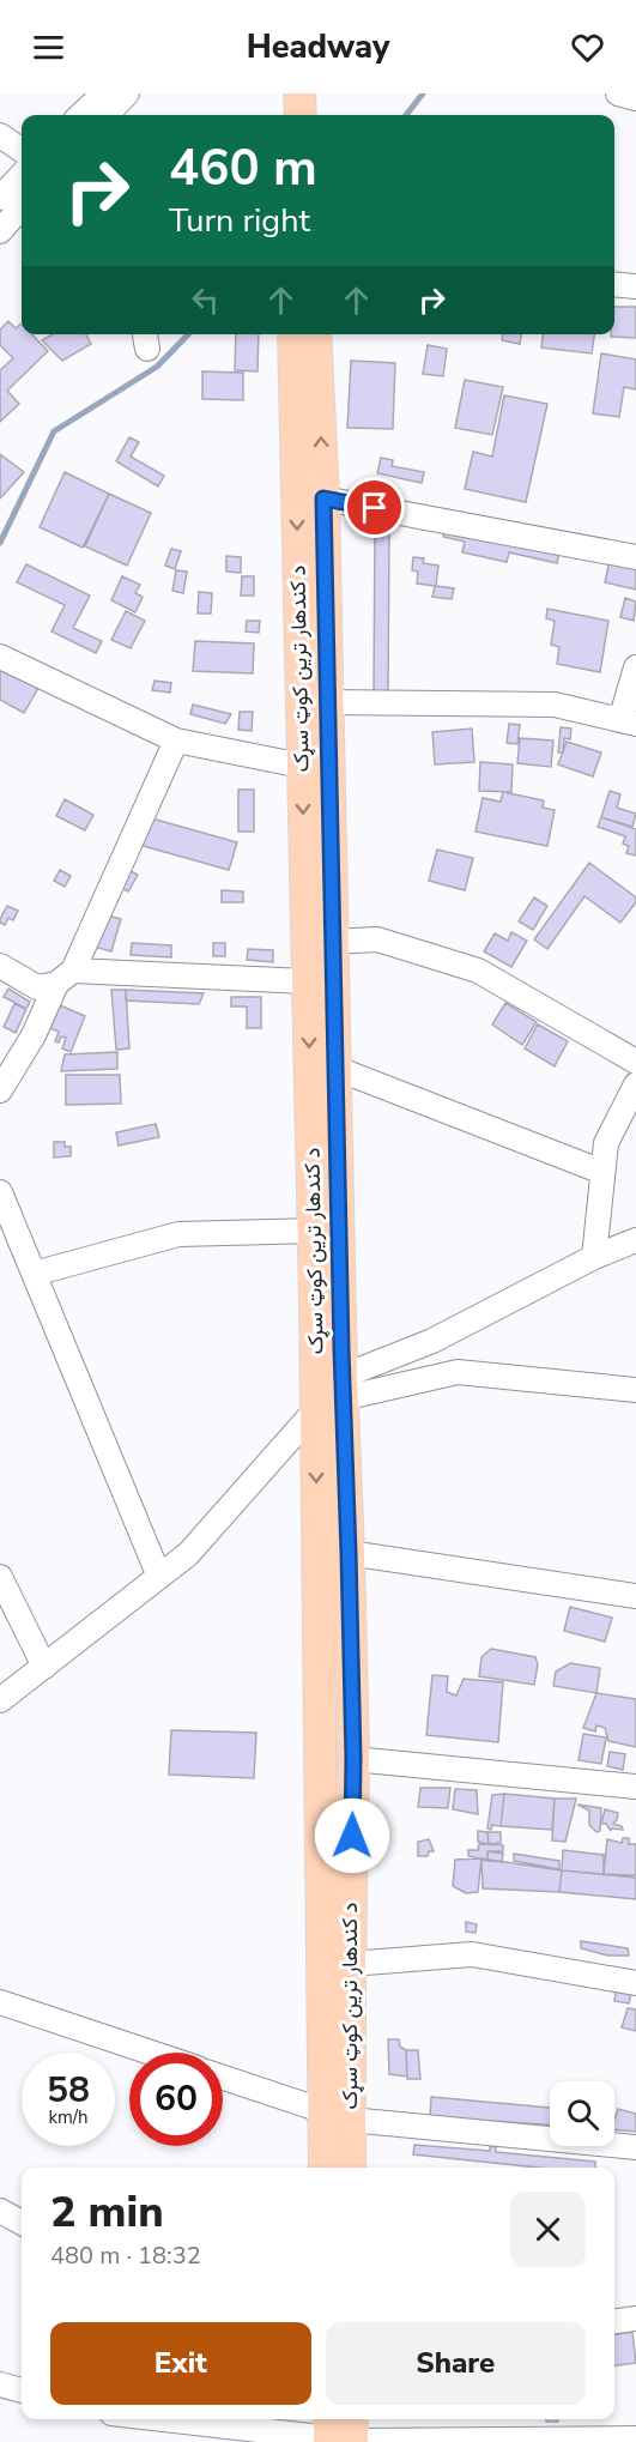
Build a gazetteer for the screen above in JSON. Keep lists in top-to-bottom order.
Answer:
{
  "streets": {
    "main road": ["د کندهار ترين کوټ سړک"]
  },
  "page": {
    "header": "Headway",
    "turn": ["460 m", "Turn right"],
    "speed": "58 km/h",
    "limit": "60",
    "heading": ["2 min", "480 m · 18:32"],
    "buttons": ["Exit", "Share"]
  }
}
